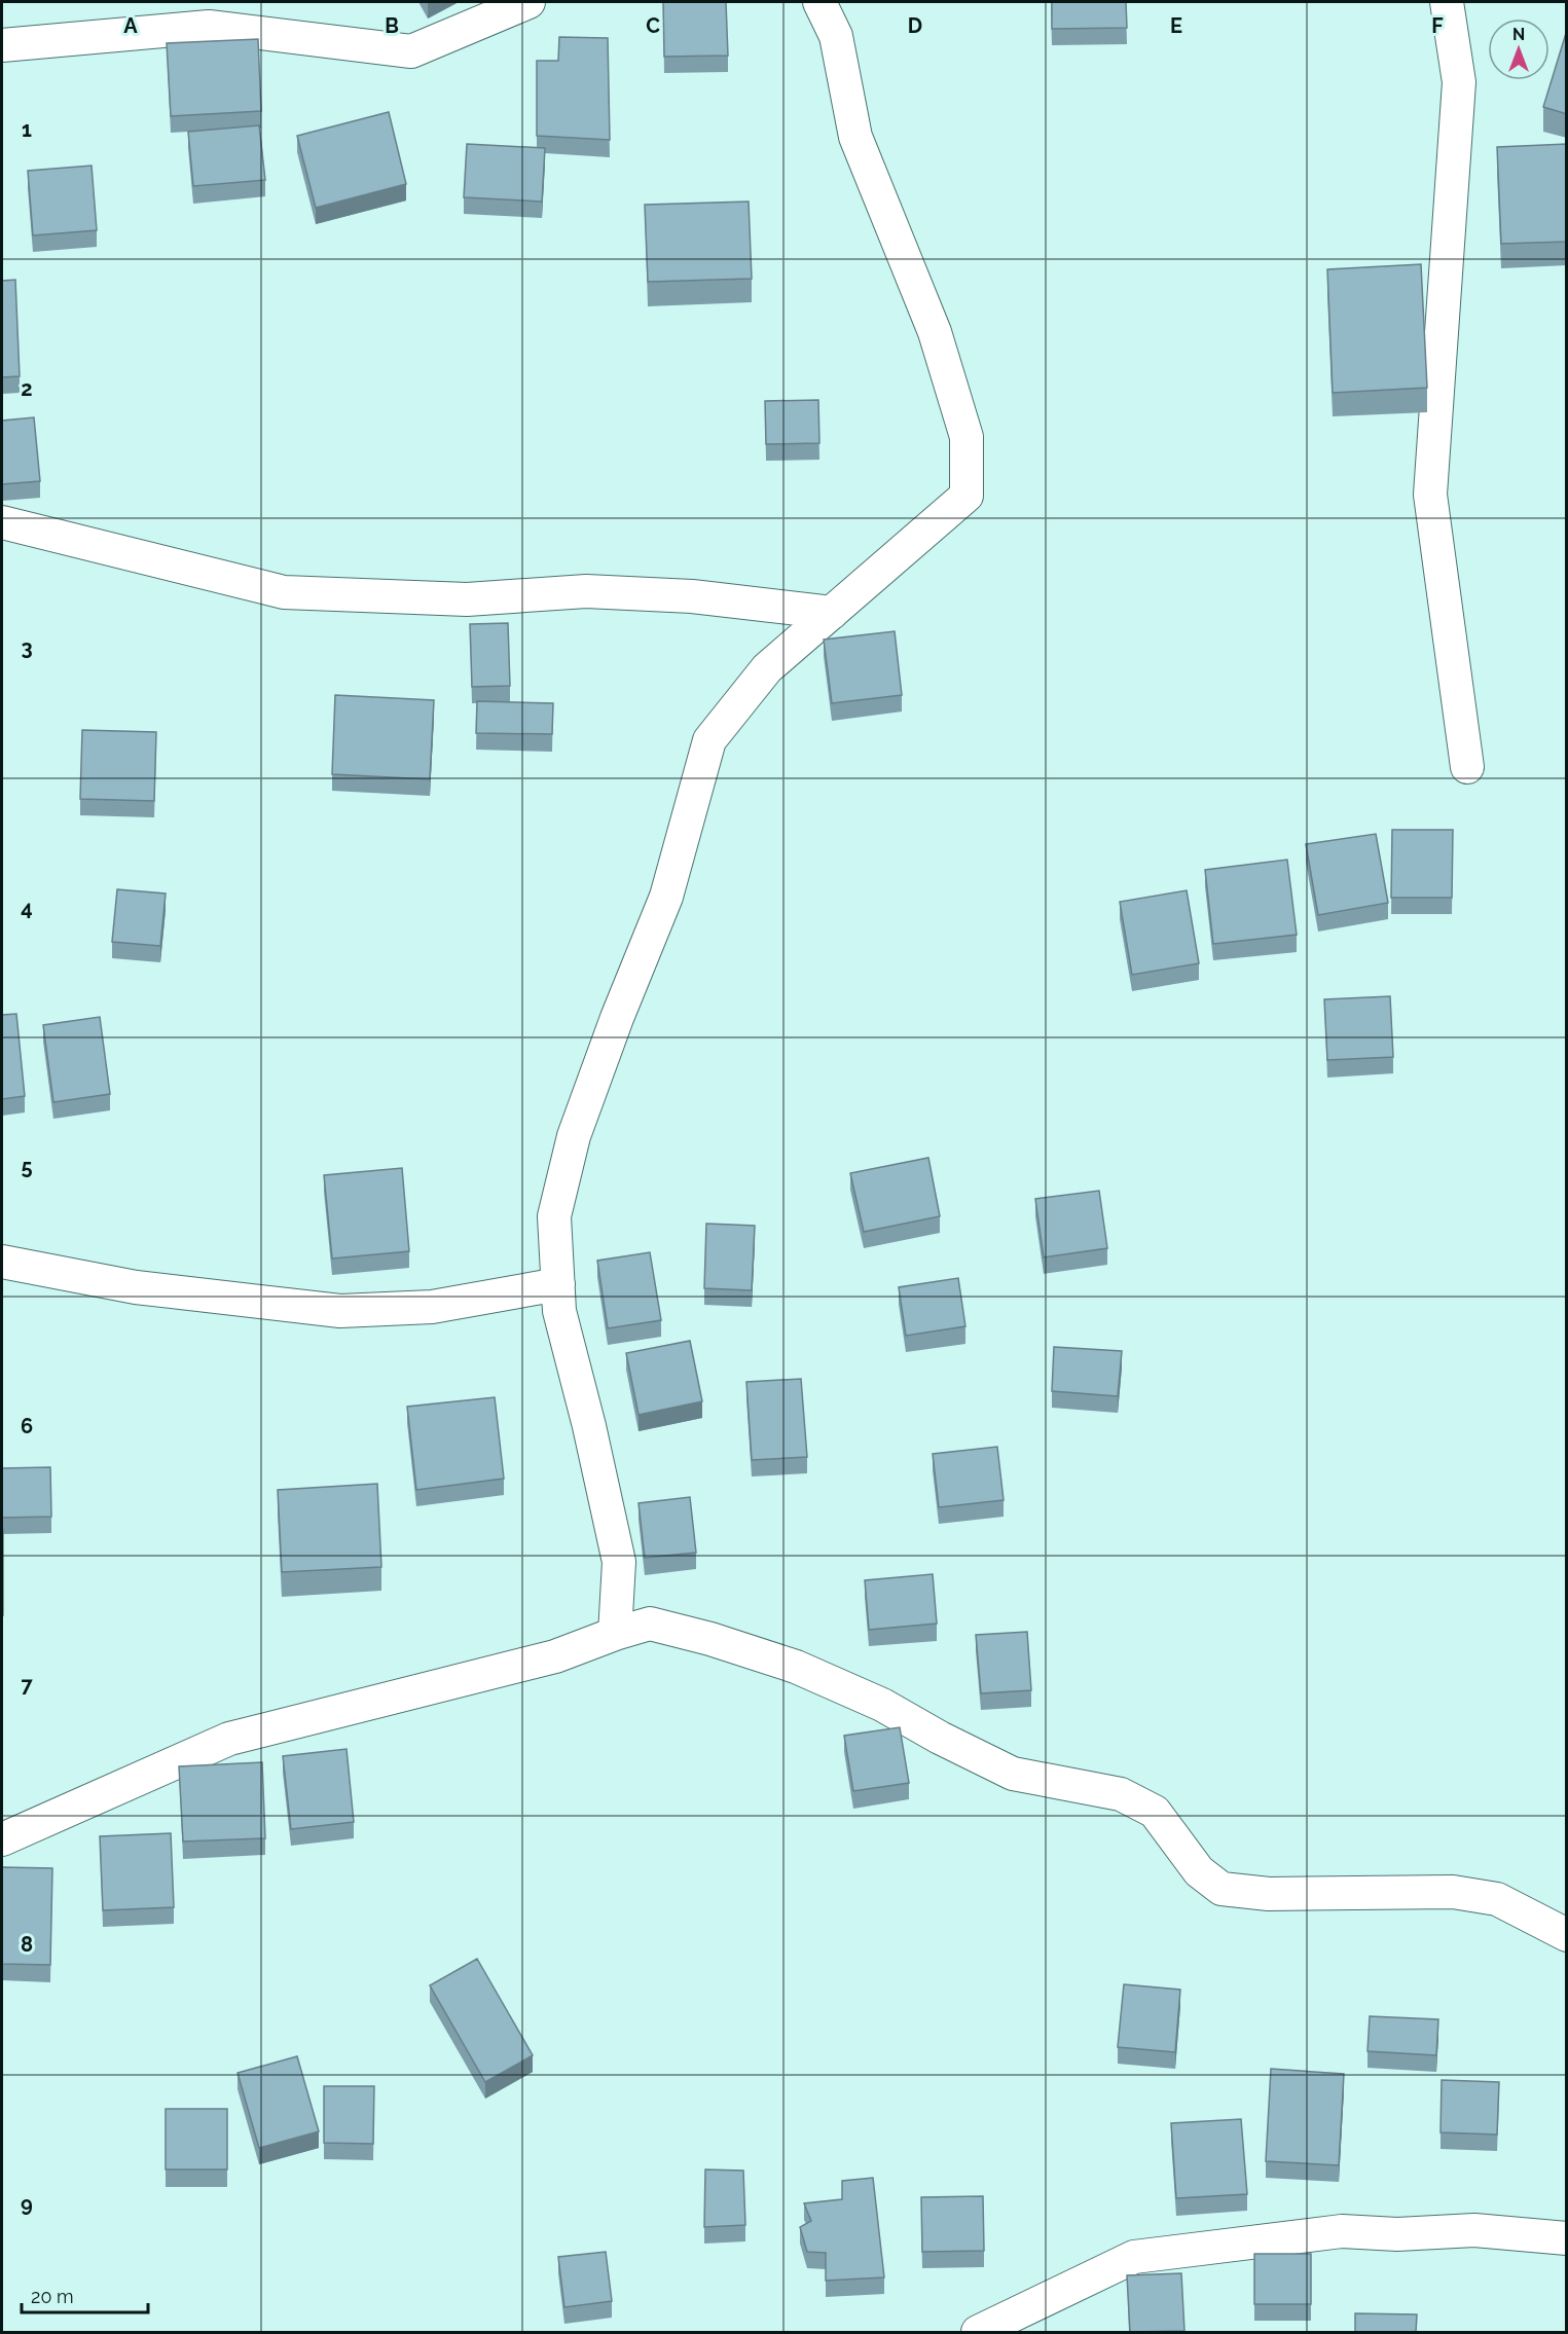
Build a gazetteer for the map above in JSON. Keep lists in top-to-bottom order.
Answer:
{
  "scale_bar": "20 m",
  "north": "top",
  "grid": {
    "columns": [
      "A",
      "B",
      "C",
      "D",
      "E",
      "F"
    ],
    "rows": [
      "1",
      "2",
      "3",
      "4",
      "5",
      "6",
      "7",
      "8",
      "9"
    ]
  }
}
